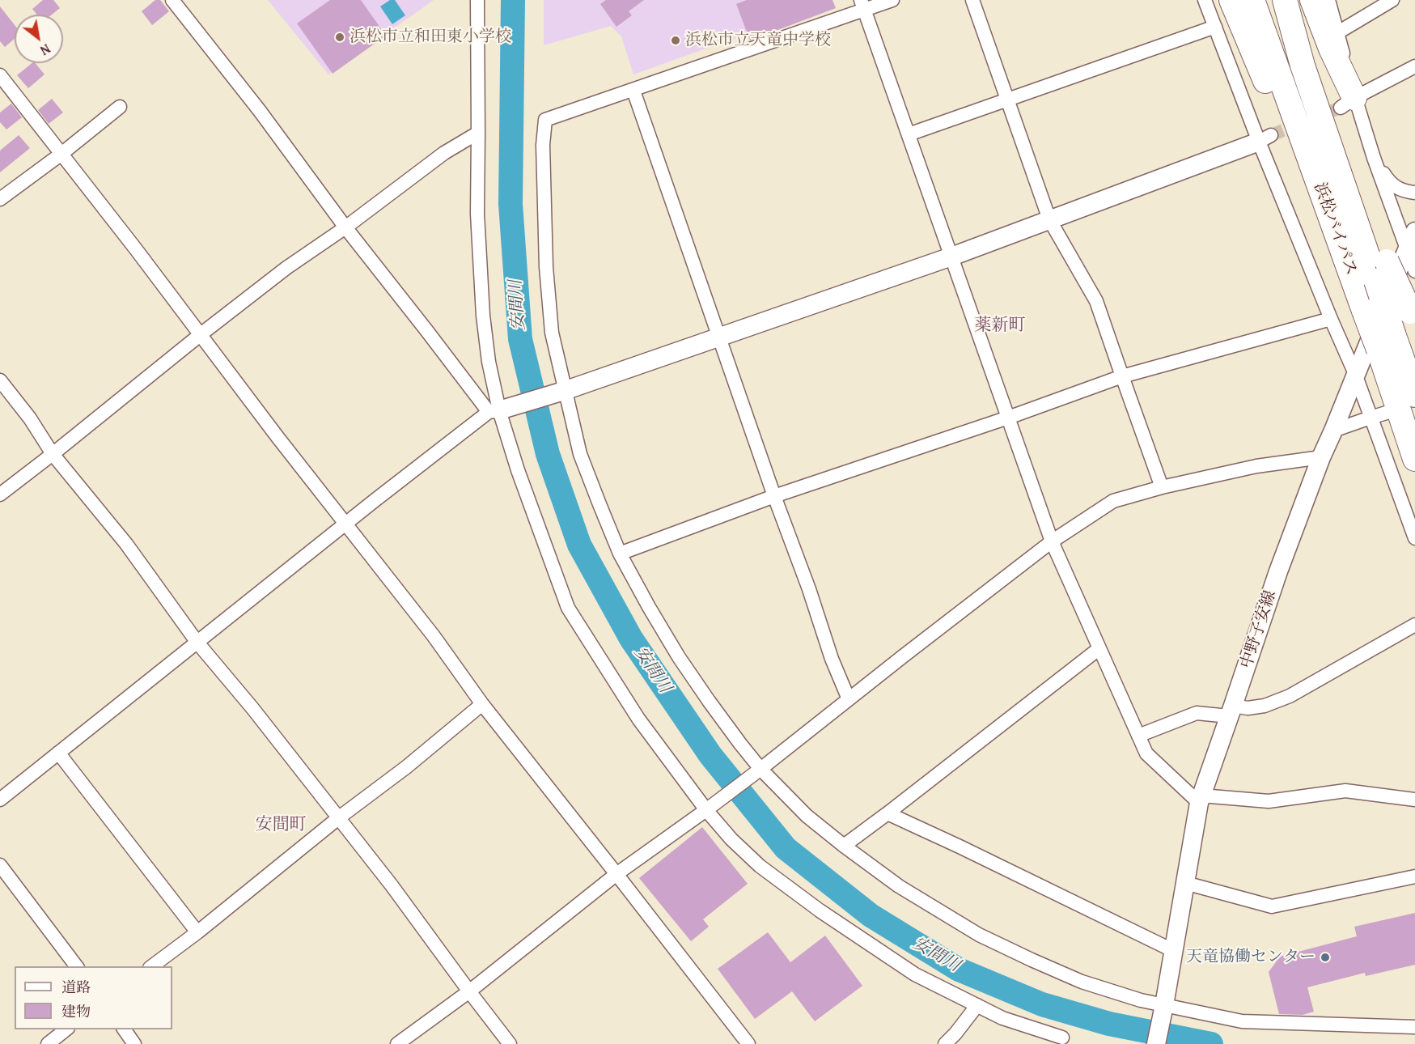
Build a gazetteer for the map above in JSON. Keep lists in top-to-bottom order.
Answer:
{
  "streets": {
    "highway": ["浜松バイパス"],
    "main road": ["中野子安線"]
  },
  "districts": ["薬新町", "安間町"],
  "water": ["安間川"],
  "places": ["浜松市立和田東小学校", "浜松市立天竜中学校", "天竜協働センター"],
  "legend": ["道路", "建物"],
  "north": "bottom right"
}
